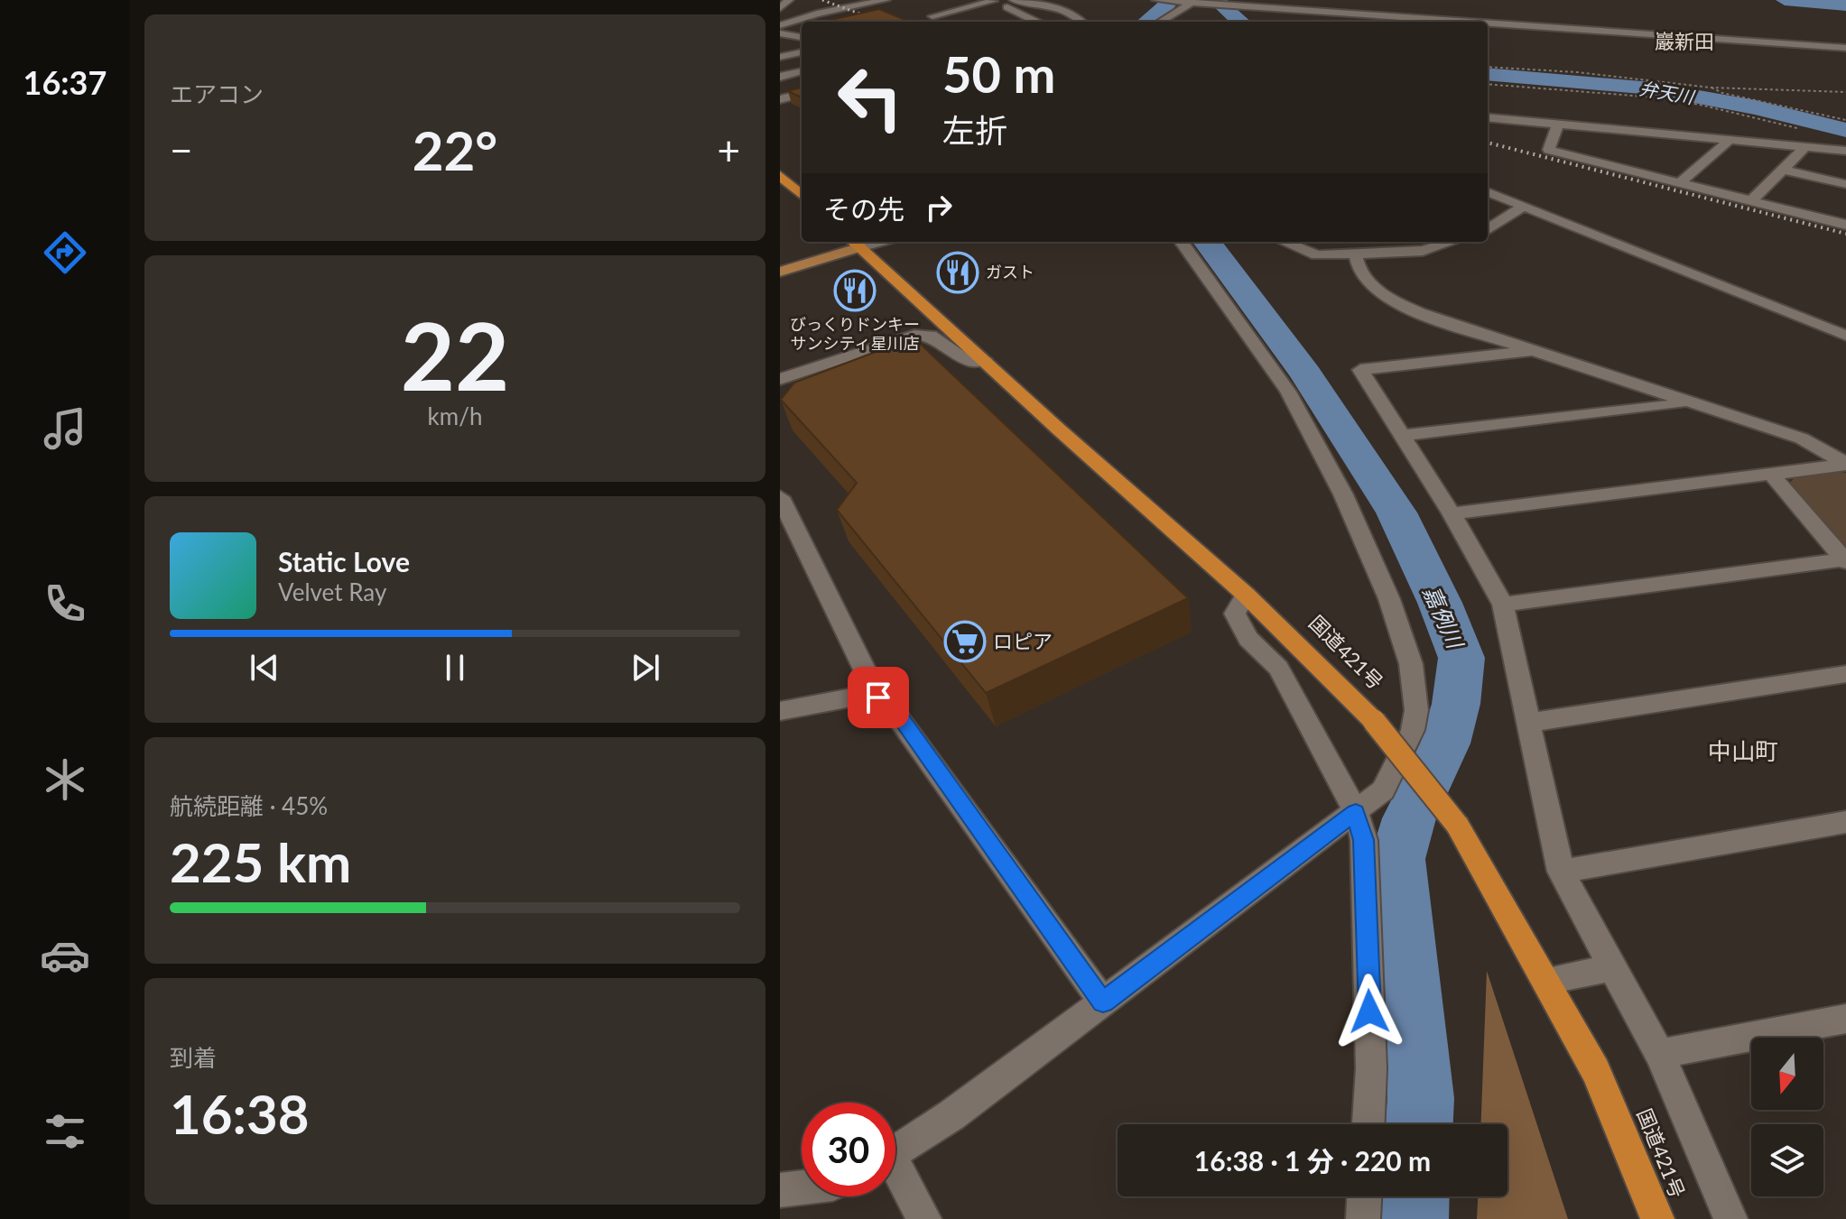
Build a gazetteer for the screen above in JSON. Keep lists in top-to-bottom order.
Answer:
{
  "streets": {
    "highway": ["国道421号"]
  },
  "districts": ["巖新田", "中山町"],
  "water": ["弁天川", "嘉例川"],
  "places": {
    "restaurant": ["ガスト", "びっくりドンキー サンシティ星川店"],
    "supermarket": ["ロピア"]
  },
  "north": "bottom",
  "page": {
    "tabs": "16:37",
    "tile": [
      "エアコン",
      ["22", "km/h"],
      ["航続距離 · 45%", "225 km"],
      ["到着", "16:38"]
    ],
    "turn": ["50 m", "左折"],
    "heat": ["−", "22°", "+"],
    "then": "その先",
    "song": ["Static Love", "Velvet Ray"],
    "limit": "30",
    "trip": "16:38 · 1 分 · 220 m"
  }
}
